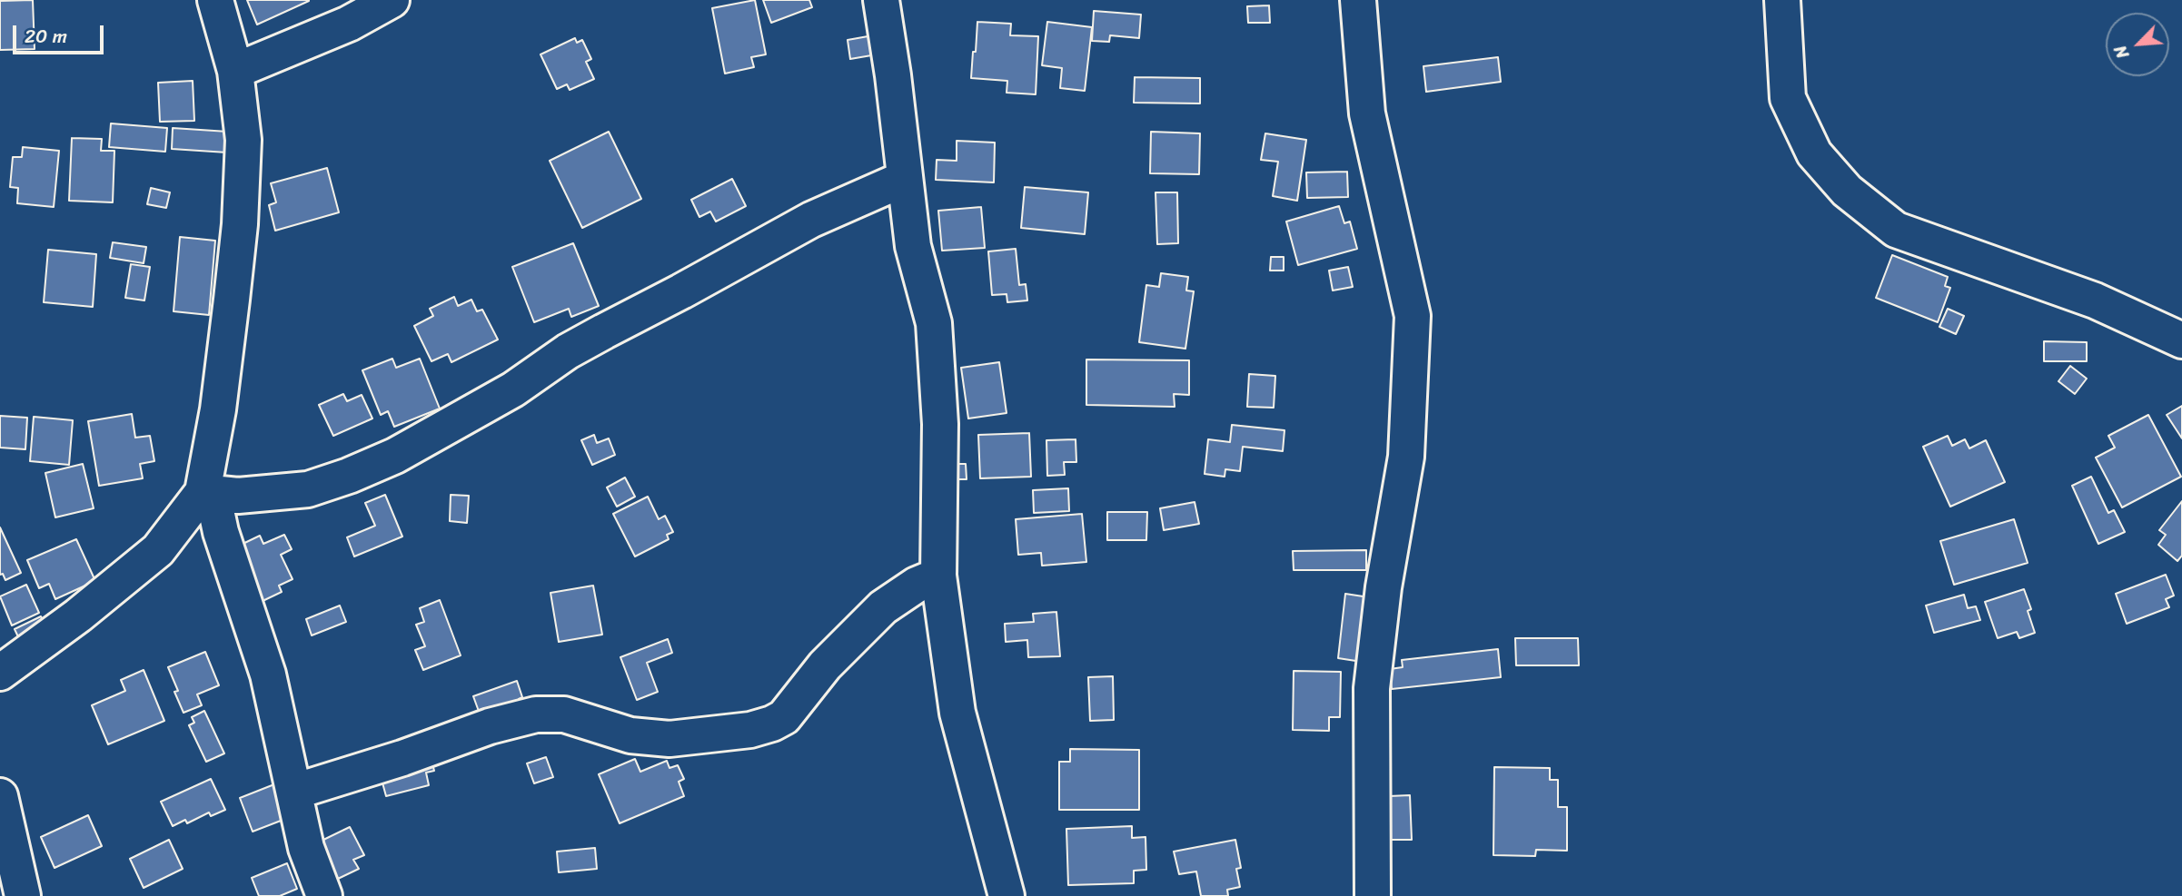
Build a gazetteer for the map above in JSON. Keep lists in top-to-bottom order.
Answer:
{
  "scale_bar": "20 m",
  "north": "bottom left"
}
